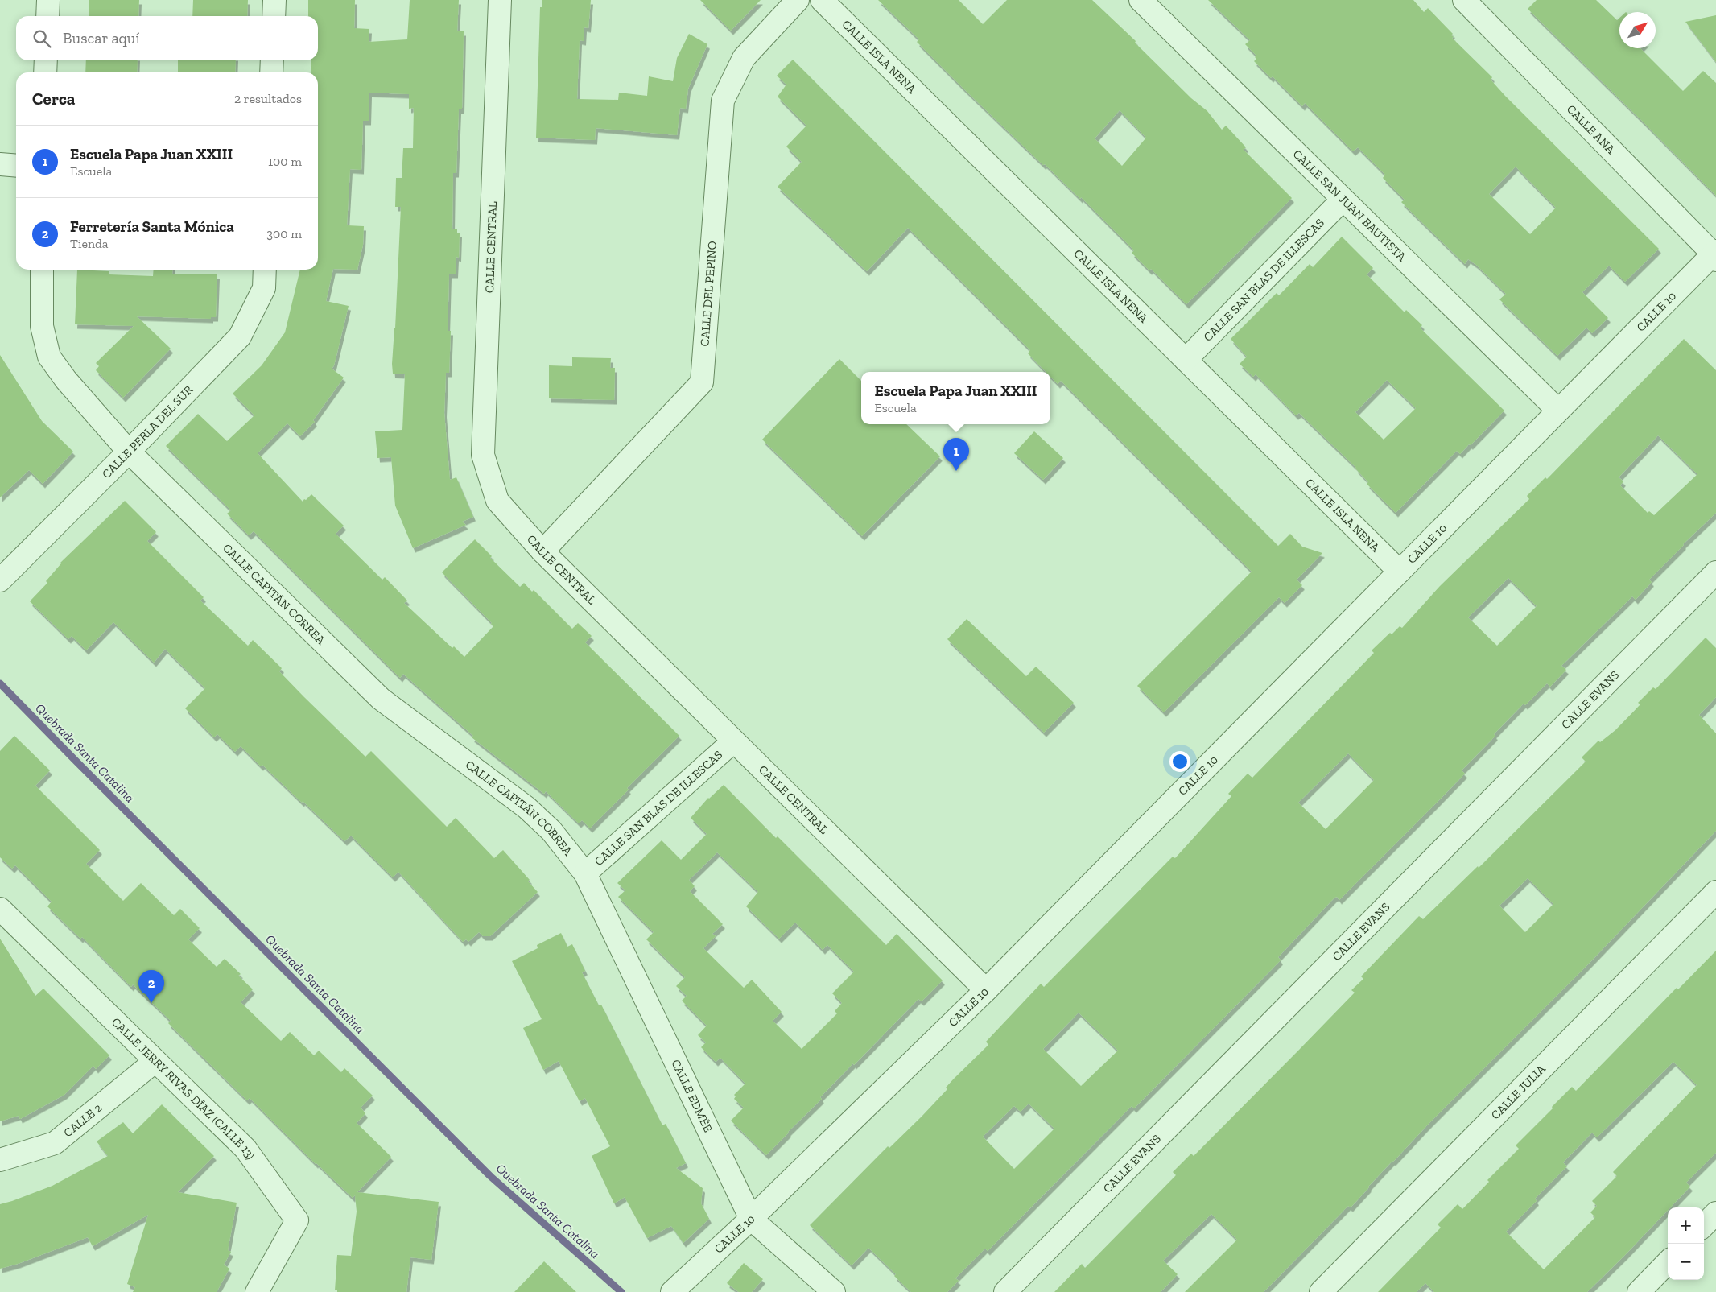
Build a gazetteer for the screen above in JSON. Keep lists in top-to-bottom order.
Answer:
{
  "streets": {
    "street": [
      "CALLE ISLA NENA",
      "CALLE ANA",
      "CALLE SAN JUAN BAUTISTA",
      "CALLE CENTRAL",
      "CALLE SAN BLAS DE ILLESCAS",
      "CALLE DEL PEPINO",
      "CALLE 10",
      "CALLE PERLA DEL SUR",
      "CALLE CAPITÁN CORREA",
      "CALLE EVANS",
      "CALLE JERRY RIVAS DÍAZ (CALLE 13)",
      "CALLE JULIA",
      "CALLE EDMÉE",
      "CALLE 2"
    ]
  },
  "crossings": [
    ["CALLE ISLA NENA", "CALLE SAN BLAS DE ILLESCAS"],
    ["CALLE ISLA NENA", "CALLE 10"],
    ["CALLE ANA", "CALLE 10"],
    ["CALLE SAN JUAN BAUTISTA", "CALLE SAN BLAS DE ILLESCAS"],
    ["CALLE SAN JUAN BAUTISTA", "CALLE 10"],
    ["CALLE CENTRAL", "CALLE SAN BLAS DE ILLESCAS"],
    ["CALLE CENTRAL", "CALLE DEL PEPINO"],
    ["CALLE CENTRAL", "CALLE 10"],
    ["CALLE SAN BLAS DE ILLESCAS", "CALLE CAPITÁN CORREA"],
    ["CALLE SAN BLAS DE ILLESCAS", "CALLE EDMÉE"],
    ["CALLE 10", "CALLE EDMÉE"],
    ["CALLE PERLA DEL SUR", "CALLE CAPITÁN CORREA"],
    ["CALLE CAPITÁN CORREA", "CALLE EDMÉE"],
    ["CALLE JERRY RIVAS DÍAZ (CALLE 13)", "CALLE 2"]
  ],
  "water": ["Quebrada Santa Catalina"],
  "north": "top right",
  "page": {
    "search": "Buscar aquí",
    "heading": ["Cerca", "2 resultados"],
    "list": [
      {
        "mark": "1",
        "name": "Escuela Papa Juan XXIII",
        "note": "Escuela",
        "value": "100 m"
      },
      {
        "mark": "2",
        "name": "Ferretería Santa Mónica",
        "note": "Tienda",
        "value": "300 m"
      }
    ],
    "popup": ["Escuela Papa Juan XXIII", "Escuela"],
    "pins": ["1", "2"],
    "map_buttons": ["+", "−"]
  }
}
